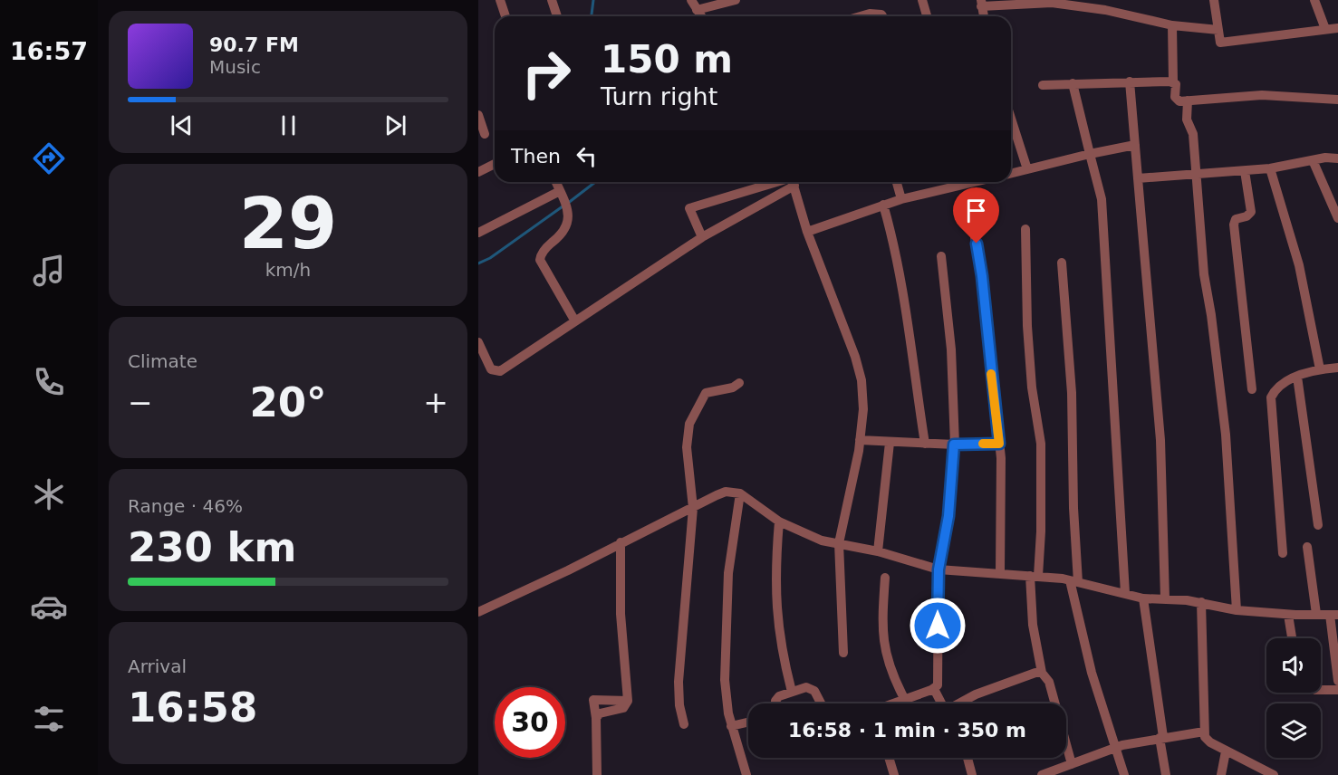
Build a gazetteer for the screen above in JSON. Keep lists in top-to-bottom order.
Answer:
{
  "page": {
    "tabs": "16:57",
    "turn": ["150 m", "Turn right"],
    "song": ["90.7 FM", "Music"],
    "then": "Then",
    "tile": [
      ["29", "km/h"],
      "Climate",
      ["Range · 46%", "230 km"],
      ["Arrival", "16:58"]
    ],
    "heat": ["−", "20°", "+"],
    "limit": "30",
    "trip": "16:58 · 1 min · 350 m"
  }
}
